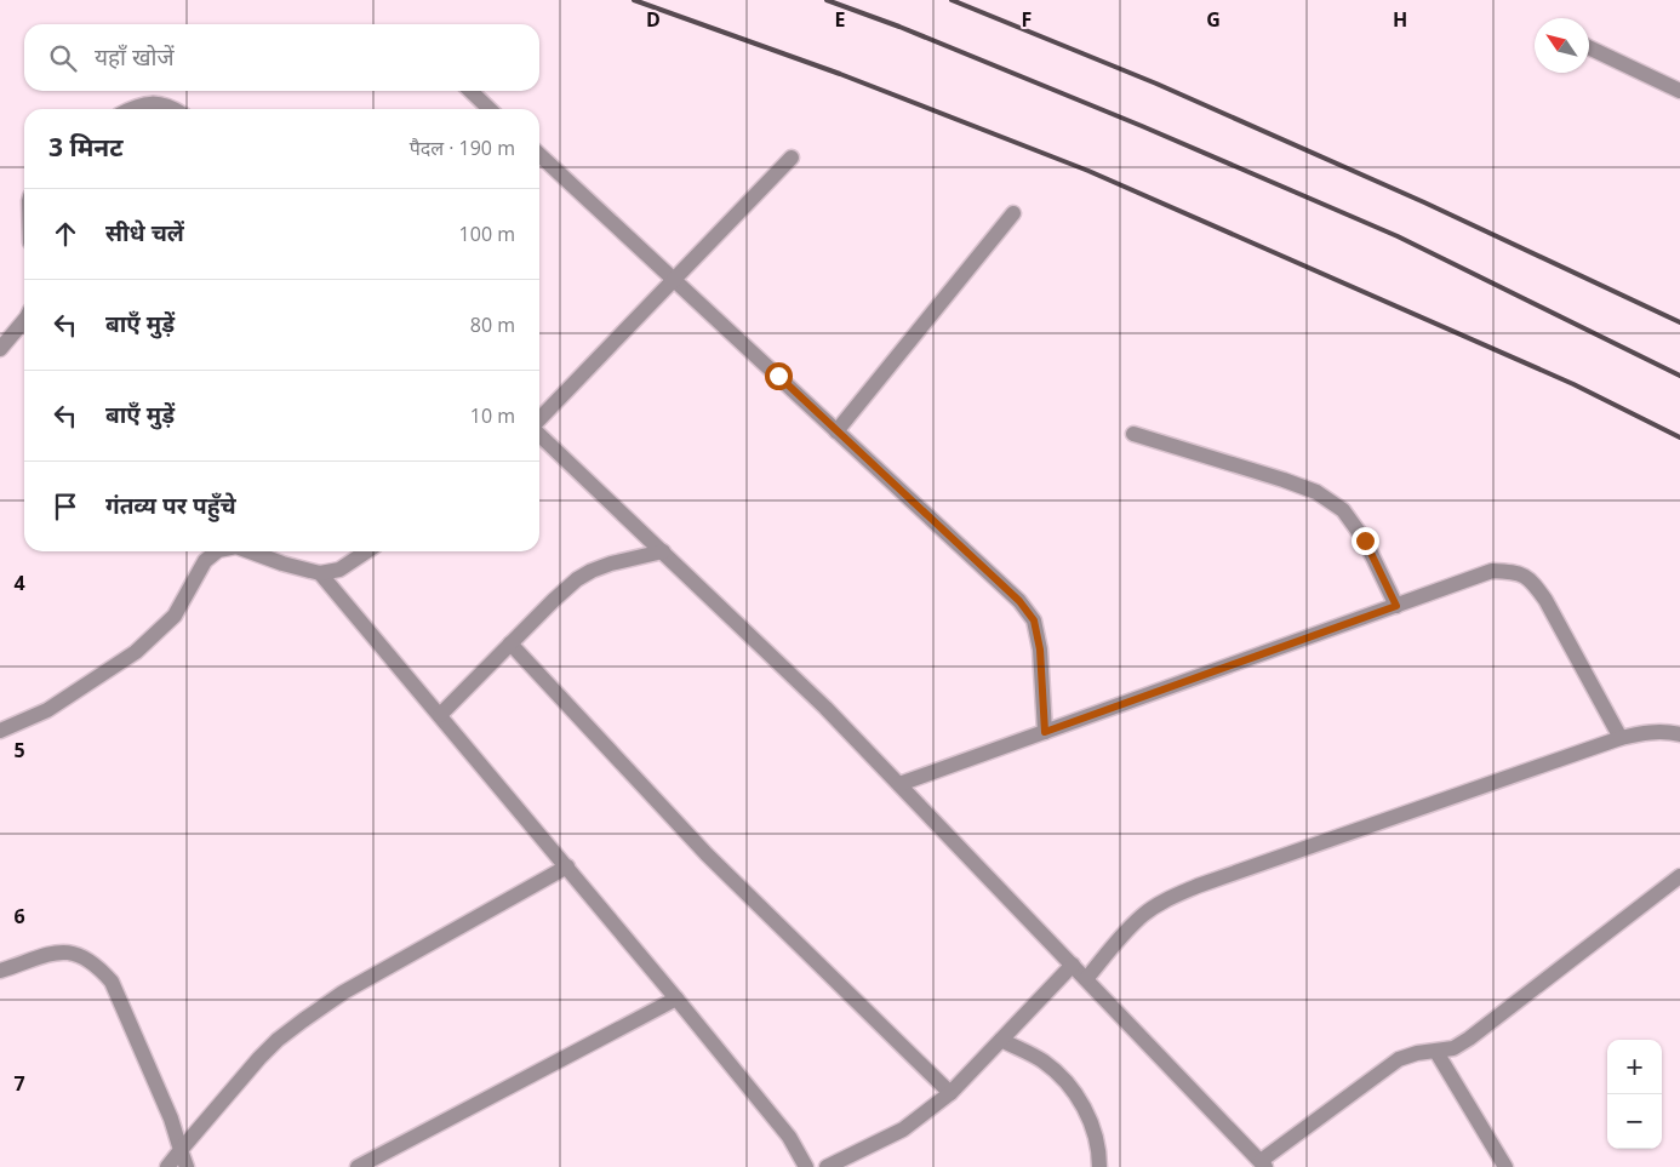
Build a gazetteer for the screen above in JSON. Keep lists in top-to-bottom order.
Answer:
{
  "north": "top left",
  "page": {
    "search": "यहाँ खोजें",
    "heading": ["3 मिनट", "पैदल · 190 m"],
    "list": [
      ["सीधे चलें", "100 m"],
      ["बाएँ मुड़ें", "80 m"],
      ["बाएँ मुड़ें", "10 m"],
      "गंतव्य पर पहुँचे"
    ],
    "map_buttons": ["+", "−"]
  },
  "grid": {
    "columns": [
      "D",
      "E",
      "F",
      "G",
      "H"
    ],
    "rows": [
      "4",
      "5",
      "6",
      "7"
    ]
  }
}
